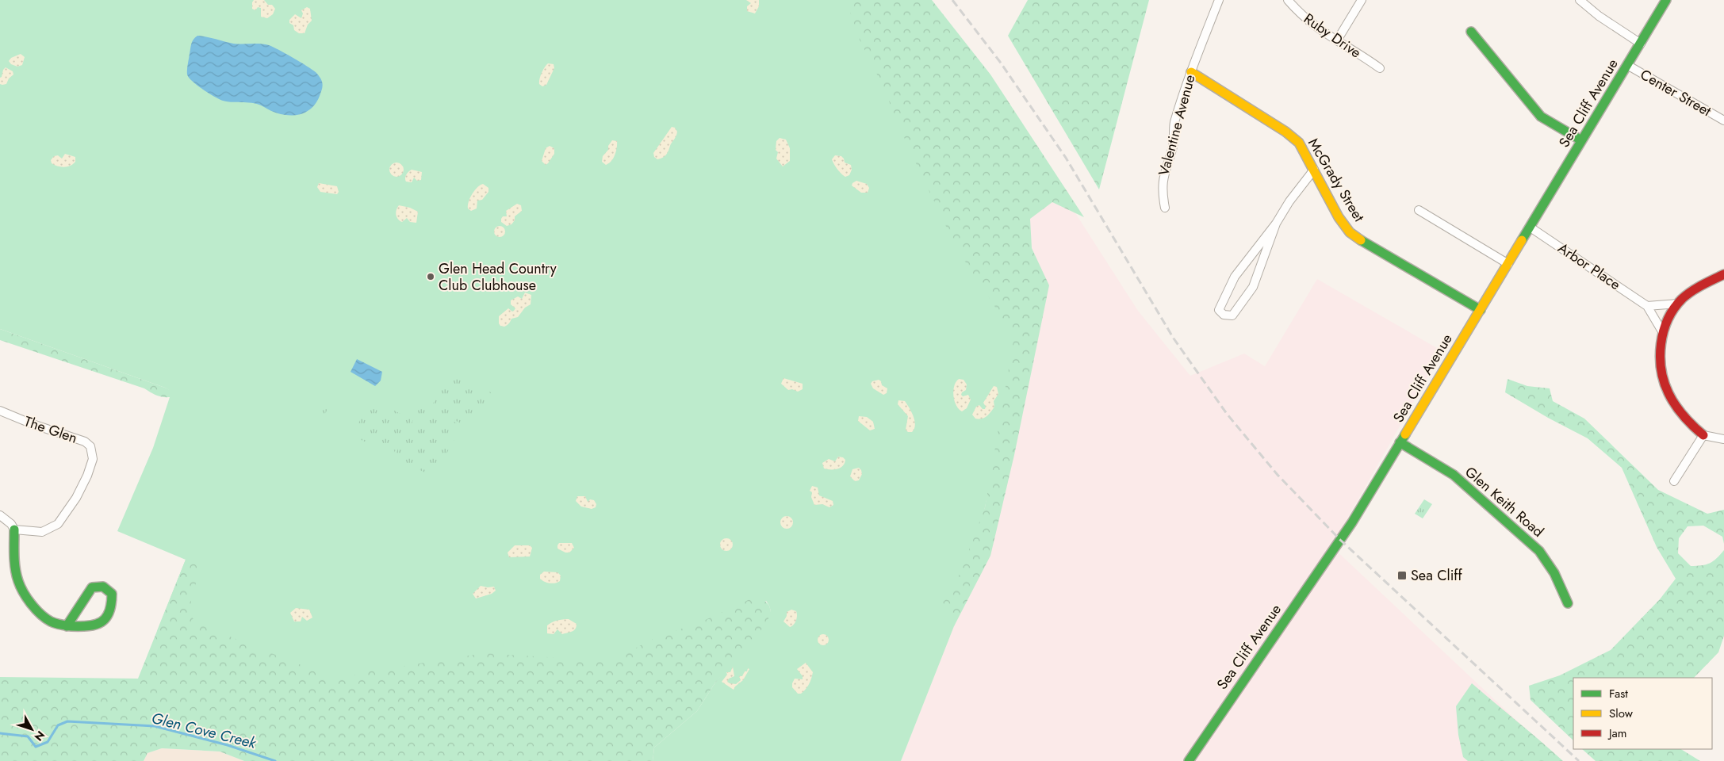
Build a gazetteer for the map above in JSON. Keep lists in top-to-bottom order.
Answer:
{
  "streets": {
    "street": [
      "Ruby Drive",
      "Center Street",
      "Sea Cliff Avenue",
      "Valentine Avenue",
      "McGrady Street",
      "Arbor Place",
      "The Glen",
      "Glen Keith Road"
    ]
  },
  "crossings": [
    ["Center Street", "Sea Cliff Avenue"],
    ["Sea Cliff Avenue", "McGrady Street"],
    ["Sea Cliff Avenue", "Arbor Place"],
    ["Sea Cliff Avenue", "Glen Keith Road"],
    ["Valentine Avenue", "McGrady Street"]
  ],
  "water": ["Glen Cove Creek"],
  "places": {
    "other": ["Glen Head Country Club Clubhouse"],
    "transit": ["Sea Cliff"]
  },
  "legend": ["Fast", "Slow", "Jam"],
  "north": "bottom right"
}
